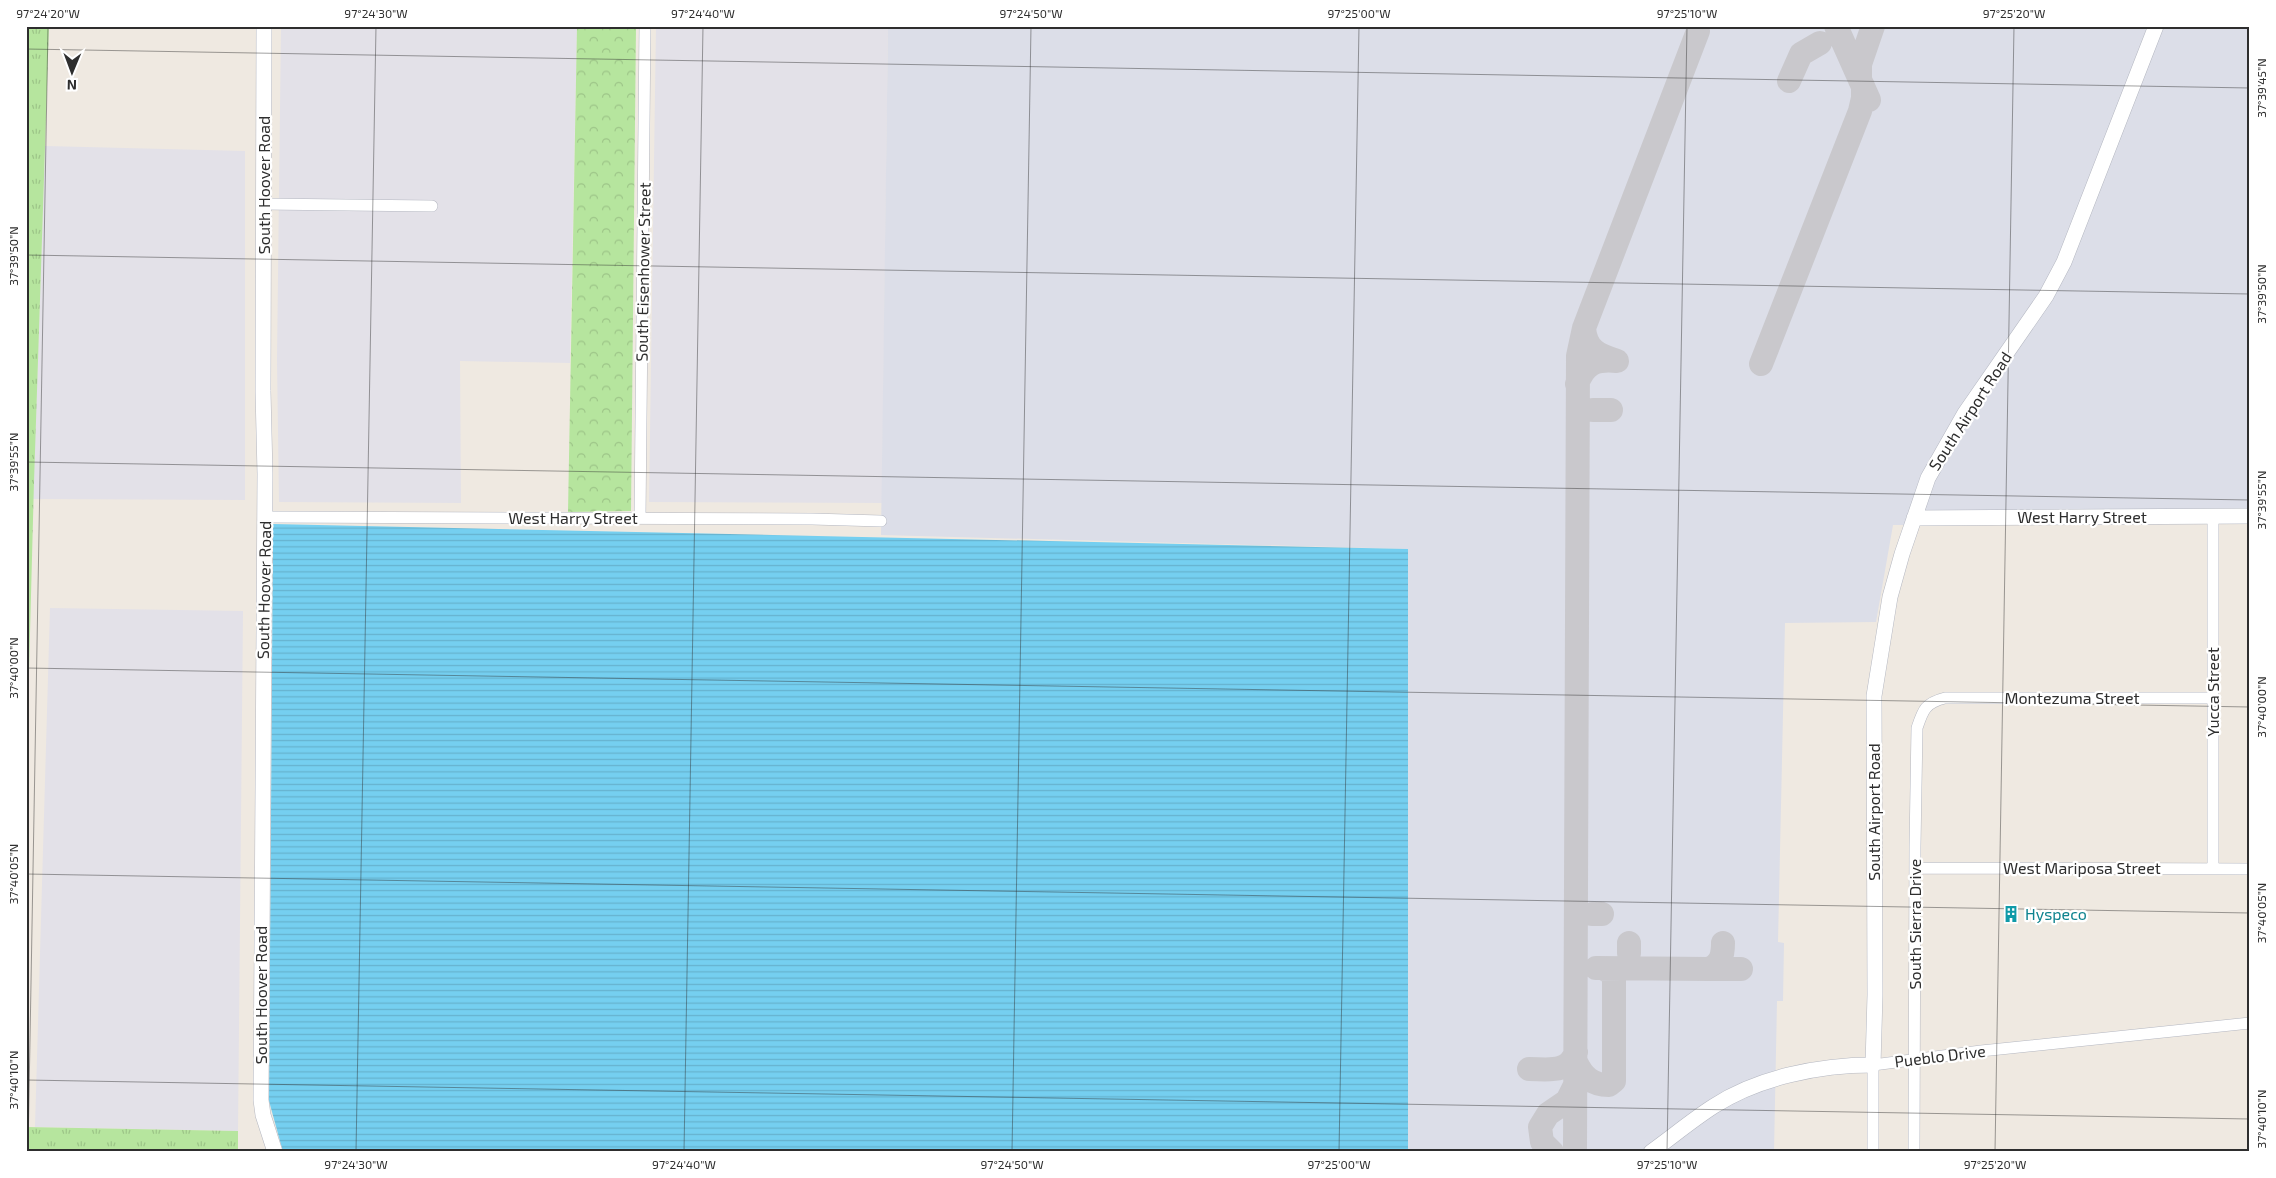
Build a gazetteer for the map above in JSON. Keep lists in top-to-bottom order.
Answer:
{
  "streets": {
    "street": [
      "South Hoover Road",
      "South Eisenhower Street",
      "South Airport Road",
      "West Harry Street",
      "Yucca Street",
      "Montezuma Street",
      "West Mariposa Street",
      "South Sierra Drive",
      "Pueblo Drive"
    ]
  },
  "crossings": [
    ["South Hoover Road", "West Harry Street"],
    ["South Eisenhower Street", "West Harry Street"],
    ["South Airport Road", "West Harry Street"],
    ["South Airport Road", "Pueblo Drive"],
    ["West Harry Street", "Yucca Street"],
    ["Yucca Street", "Montezuma Street"],
    ["Yucca Street", "West Mariposa Street"],
    ["Montezuma Street", "South Sierra Drive"],
    ["West Mariposa Street", "South Sierra Drive"],
    ["South Sierra Drive", "Pueblo Drive"]
  ],
  "places": {
    "building": ["Hyspeco"]
  },
  "north": "bottom",
  "coordinates": [
    "97°24'20\"W",
    "97°24'30\"W",
    "97°24'40\"W",
    "97°24'50\"W",
    "97°25'00\"W",
    "97°25'10\"W",
    "97°25'20\"W",
    "37°39'45\"N",
    "37°39'50\"N",
    "37°39'55\"N",
    "37°40'00\"N",
    "37°40'05\"N",
    "37°40'10\"N"
  ]
}
